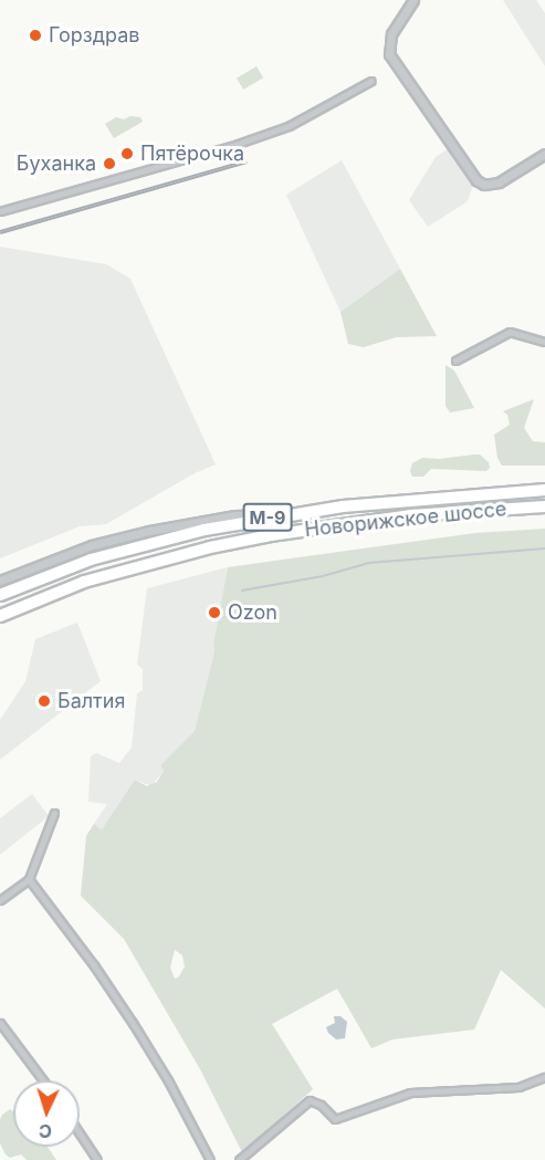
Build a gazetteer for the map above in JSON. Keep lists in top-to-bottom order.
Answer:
{
  "streets": {
    "highway": ["М-9", "Новорижское шоссе"]
  },
  "places": [
    "Горздрав",
    "Пятёрочка",
    "Буханка",
    "Ozon",
    "Балтия"
  ],
  "north": "bottom"
}
